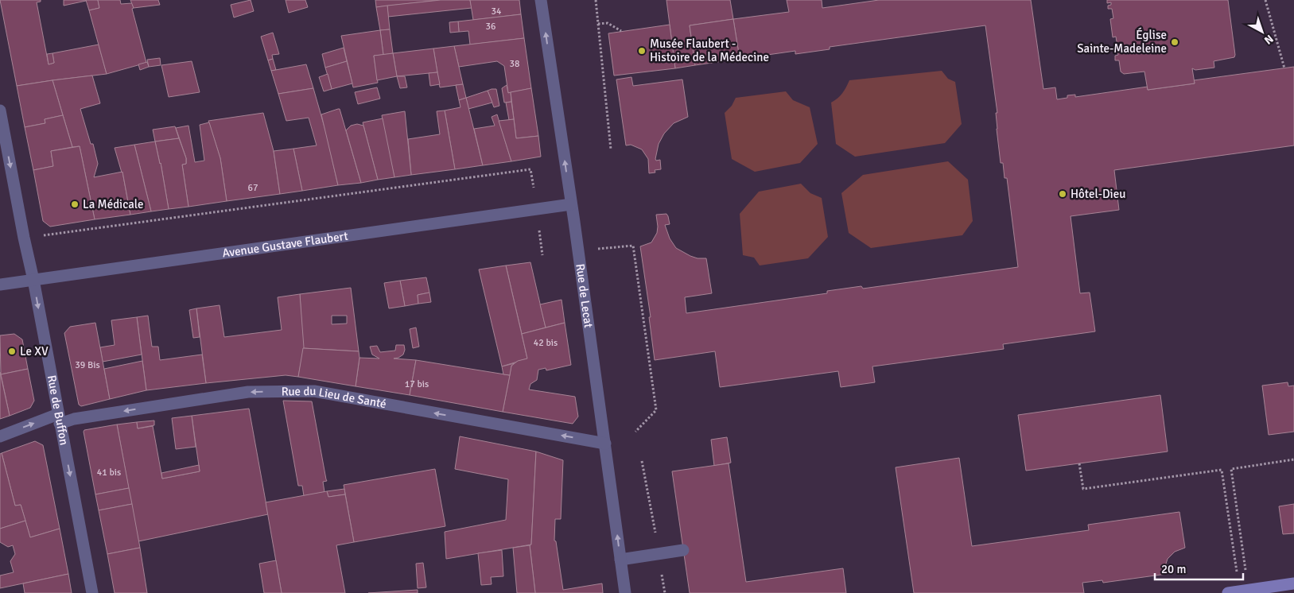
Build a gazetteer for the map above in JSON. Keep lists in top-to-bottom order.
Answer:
{
  "streets": {
    "street": [
      "Avenue Gustave Flaubert",
      "Rue de Lecat",
      "Rue du Lieu de Santé",
      "Rue de Buffon"
    ]
  },
  "crossings": [
    ["Avenue Gustave Flaubert", "Rue de Lecat"],
    ["Avenue Gustave Flaubert", "Rue de Buffon"],
    ["Rue de Lecat", "Rue du Lieu de Santé"],
    ["Rue du Lieu de Santé", "Rue de Buffon"]
  ],
  "one_way": ["Rue de Lecat", "Rue de Buffon"],
  "places": [
    "Église Sainte-Madeleine",
    "Musée Flaubert - Histoire de la Médecine",
    "Hôtel-Dieu",
    "La Médicale",
    "Le XV"
  ],
  "house_numbers": [
    "34",
    "36",
    "38",
    "67",
    "42 bis",
    "39 Bis",
    "17 bis",
    "41 bis"
  ],
  "scale_bar": "20 m",
  "north": "bottom right"
}
